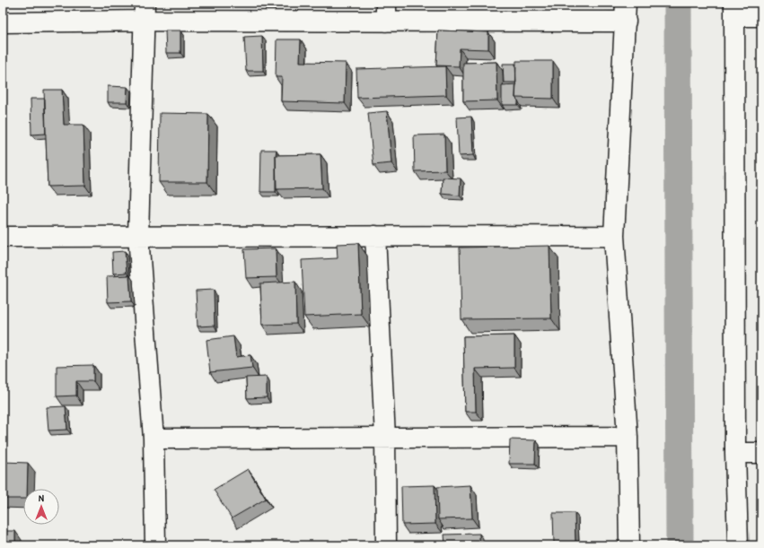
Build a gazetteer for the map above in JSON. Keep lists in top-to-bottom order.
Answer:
{
  "north": "top"
}
